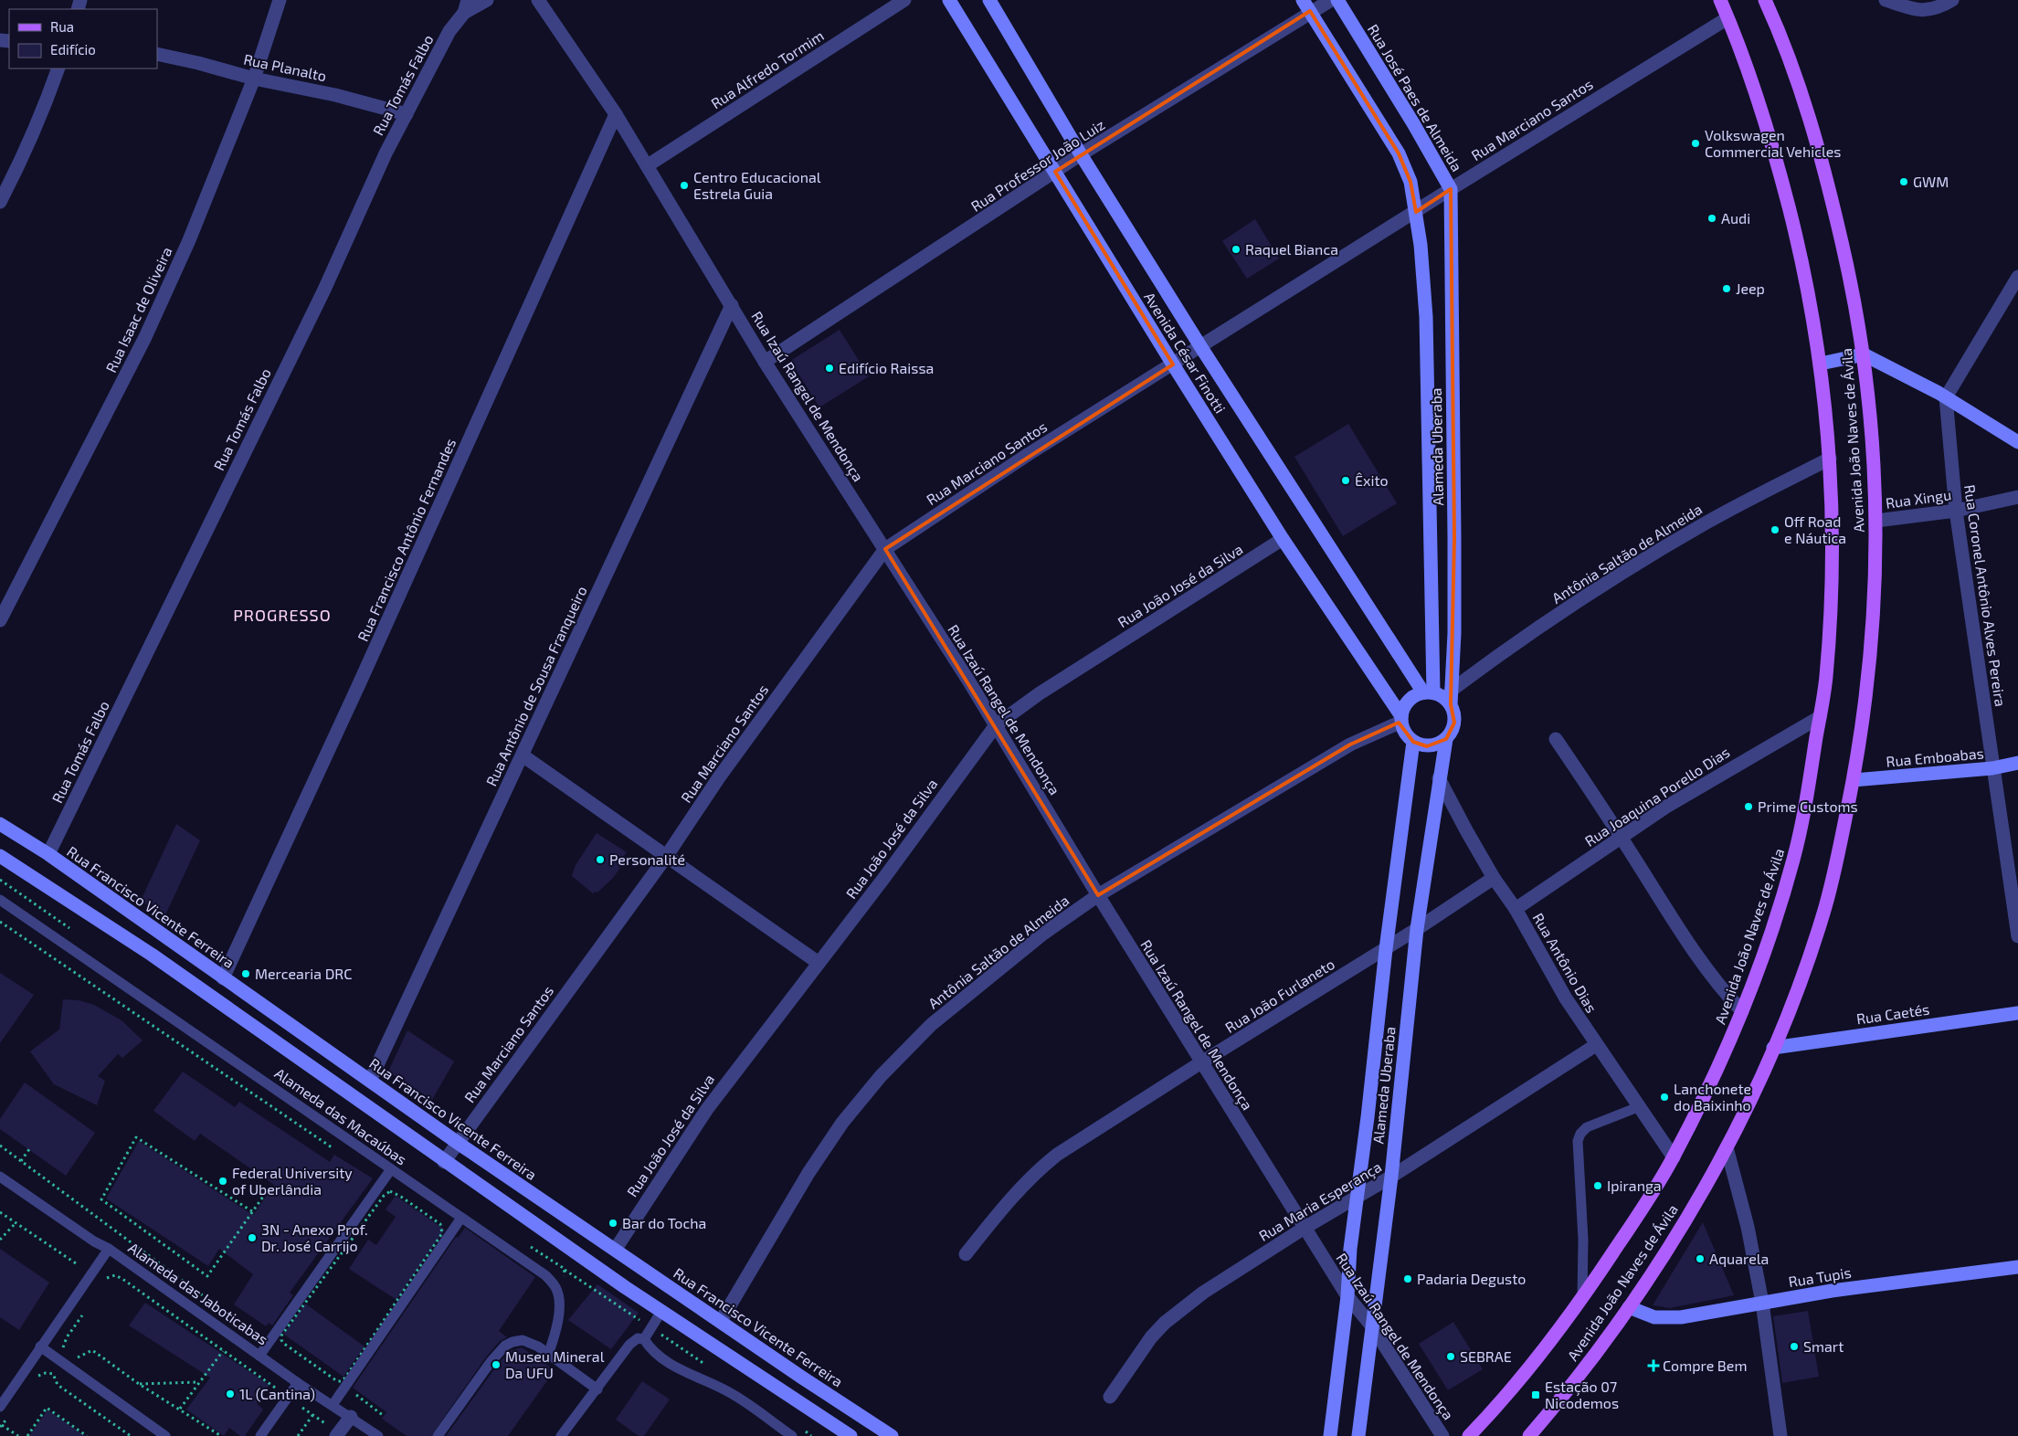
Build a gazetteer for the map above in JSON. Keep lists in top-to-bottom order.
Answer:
{
  "streets": {
    "main road": [
      "Rua José Paes de Almeida",
      "Avenida César Finotti",
      "Avenida João Naves de Ávila",
      "Alameda Uberaba",
      "Rua Emboabas",
      "Rua Francisco Vicente Ferreira",
      "Rua Caetés",
      "Rua Tupis"
    ],
    "street": [
      "Rua Planalto",
      "Rua Alfredo Tormim",
      "Rua Tomás Falbo",
      "Rua Marciano Santos",
      "Rua Professor João Luiz",
      "Rua Isaac de Oliveira",
      "Rua Izaú Rangel de Mendonça",
      "Rua Xingu",
      "Rua Francisco Antônio Fernandes",
      "Antônia Saltão de Almeida",
      "Rua João José da Silva",
      "Rua Coronel Antônio Alves Pereira",
      "Rua Antônio de Sousa Franqueiro",
      "Rua Joaquina Porello Dias",
      "Rua Antônio Dias",
      "Rua João Furlaneto",
      "Rua Maria Esperança"
    ],
    "lane": ["Alameda das Macaúbas", "Alameda das Jaboticabas"]
  },
  "crossings": [
    ["Rua Planalto", "Rua Tomás Falbo"],
    ["Rua Planalto", "Rua Isaac de Oliveira"],
    ["Rua Alfredo Tormim", "Rua Izaú Rangel de Mendonça"],
    ["Rua Tomás Falbo", "Rua Francisco Vicente Ferreira"],
    ["Rua José Paes de Almeida", "Rua Marciano Santos"],
    ["Rua José Paes de Almeida", "Alameda Uberaba"],
    ["Rua Marciano Santos", "Avenida César Finotti"],
    ["Rua Marciano Santos", "Rua Izaú Rangel de Mendonça"],
    ["Rua Marciano Santos", "Avenida João Naves de Ávila"],
    ["Rua Marciano Santos", "Alameda Uberaba"],
    ["Rua Marciano Santos", "Rua Francisco Vicente Ferreira"],
    ["Rua Professor João Luiz", "Avenida César Finotti"],
    ["Rua Professor João Luiz", "Rua Izaú Rangel de Mendonça"],
    ["Avenida César Finotti", "Alameda Uberaba"],
    ["Avenida César Finotti", "Antônia Saltão de Almeida"],
    ["Avenida César Finotti", "Rua João José da Silva"],
    ["Rua Izaú Rangel de Mendonça", "Alameda Uberaba"],
    ["Rua Izaú Rangel de Mendonça", "Rua Francisco Antônio Fernandes"],
    ["Rua Izaú Rangel de Mendonça", "Antônia Saltão de Almeida"],
    ["Rua Izaú Rangel de Mendonça", "Rua João José da Silva"],
    ["Rua Izaú Rangel de Mendonça", "Rua Antônio de Sousa Franqueiro"],
    ["Rua Izaú Rangel de Mendonça", "Rua João Furlaneto"],
    ["Rua Izaú Rangel de Mendonça", "Rua Maria Esperança"],
    ["Avenida João Naves de Ávila", "Rua Xingu"],
    ["Avenida João Naves de Ávila", "Antônia Saltão de Almeida"],
    ["Avenida João Naves de Ávila", "Rua Emboabas"],
    ["Avenida João Naves de Ávila", "Rua Joaquina Porello Dias"],
    ["Avenida João Naves de Ávila", "Rua Antônio Dias"],
    ["Avenida João Naves de Ávila", "Rua Caetés"],
    ["Avenida João Naves de Ávila", "Rua Tupis"],
    ["Alameda Uberaba", "Antônia Saltão de Almeida"],
    ["Alameda Uberaba", "Rua Antônio Dias"],
    ["Alameda Uberaba", "Rua João Furlaneto"],
    ["Alameda Uberaba", "Rua Maria Esperança"],
    ["Rua Xingu", "Rua Coronel Antônio Alves Pereira"],
    ["Rua Francisco Antônio Fernandes", "Rua Francisco Vicente Ferreira"],
    ["Antônia Saltão de Almeida", "Rua Francisco Vicente Ferreira"],
    ["Rua João José da Silva", "Rua Francisco Vicente Ferreira"],
    ["Rua Coronel Antônio Alves Pereira", "Rua Emboabas"],
    ["Rua Antônio de Sousa Franqueiro", "Rua Francisco Vicente Ferreira"],
    ["Rua Joaquina Porello Dias", "Rua Antônio Dias"],
    ["Rua Antônio Dias", "Rua João Furlaneto"],
    ["Rua Antônio Dias", "Rua Maria Esperança"]
  ],
  "districts": ["PROGRESSO"],
  "places": {
    "other": [
      "Volkswagen Commercial Vehicles",
      "GWM",
      "Centro Educacional Estrela Guia",
      "Audi",
      "Raquel Bianca",
      "Jeep",
      "Edifício Raissa",
      "Êxito",
      "Off Road e Náutica",
      "Prime Customs",
      "Personalité",
      "Mercearia DRC",
      "Lanchonete do Baixinho",
      "Federal University of Uberlândia",
      "Ipiranga",
      "Bar do Tocha",
      "3N - Anexo Prof. Dr. José Carrijo",
      "Aquarela",
      "Padaria Degusto",
      "Smart",
      "SEBRAE",
      "Museu Mineral Da UFU",
      "1L (Cantina)"
    ],
    "health": ["Compre Bem"],
    "transit": ["Estação 07 Nicodemos"]
  },
  "legend": ["Rua", "Edifício"]
}
